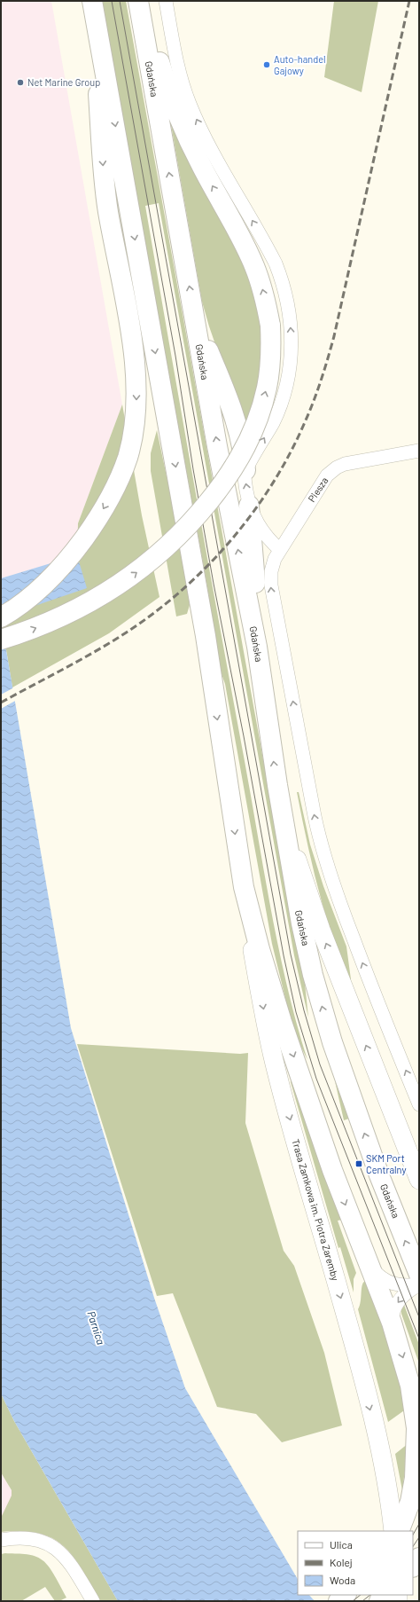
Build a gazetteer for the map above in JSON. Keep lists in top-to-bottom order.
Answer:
{
  "streets": {
    "main road": ["Gdańska", "Trasa Zamkowa im. Piotra Zaremby"],
    "street": ["Piesza"]
  },
  "water": ["Parnica"],
  "places": {
    "other": ["Auto-handel Gajowy", "Net Marine Group"],
    "transit": ["SKM Port Centralny"]
  },
  "legend": ["Ulica", "Kolej", "Woda"]
}
